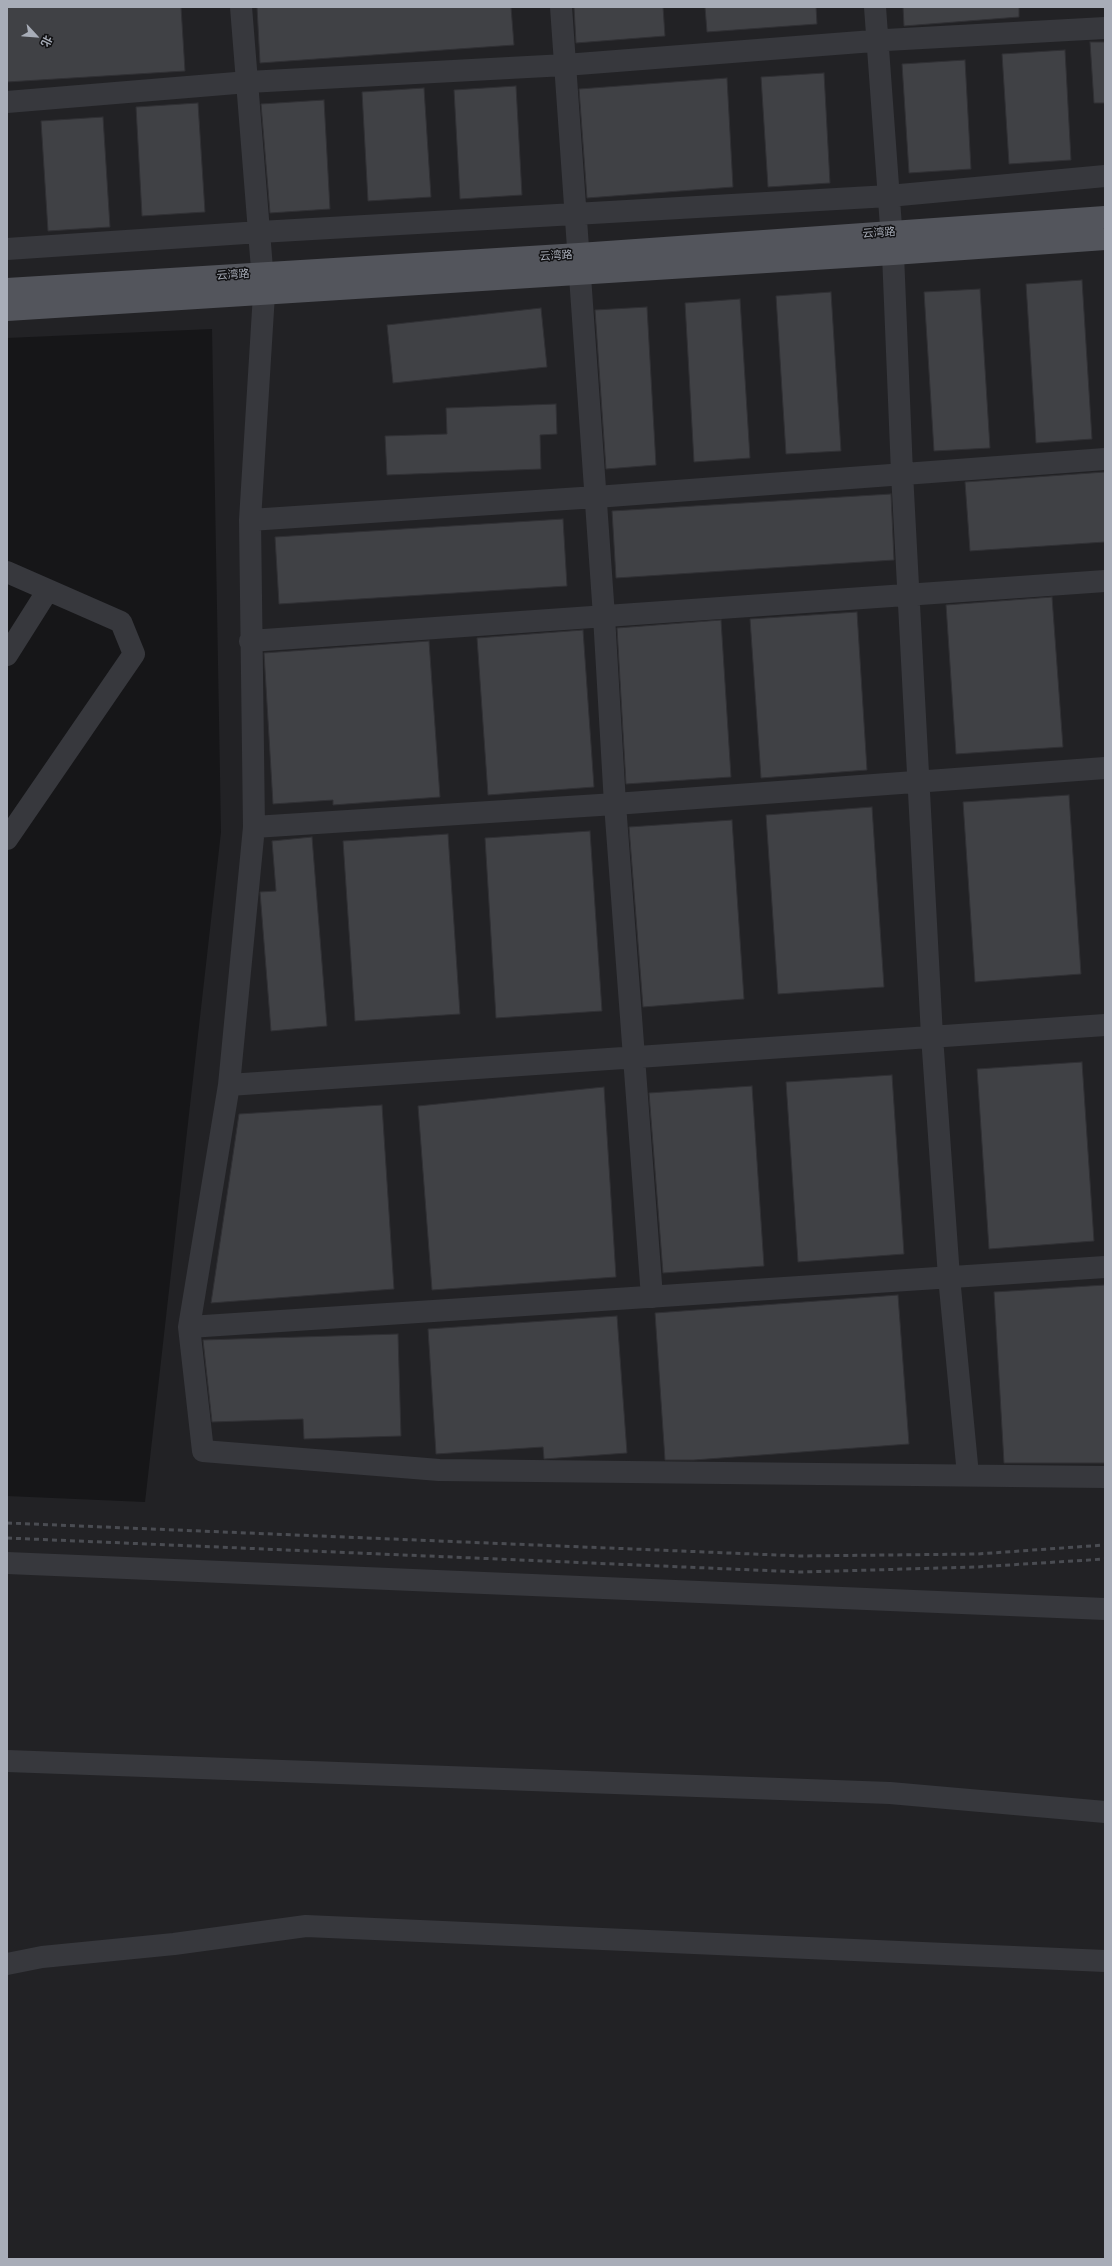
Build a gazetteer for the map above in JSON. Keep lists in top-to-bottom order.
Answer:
{
  "streets": {
    "main road": ["云湾路"]
  },
  "north": "bottom right"
}
